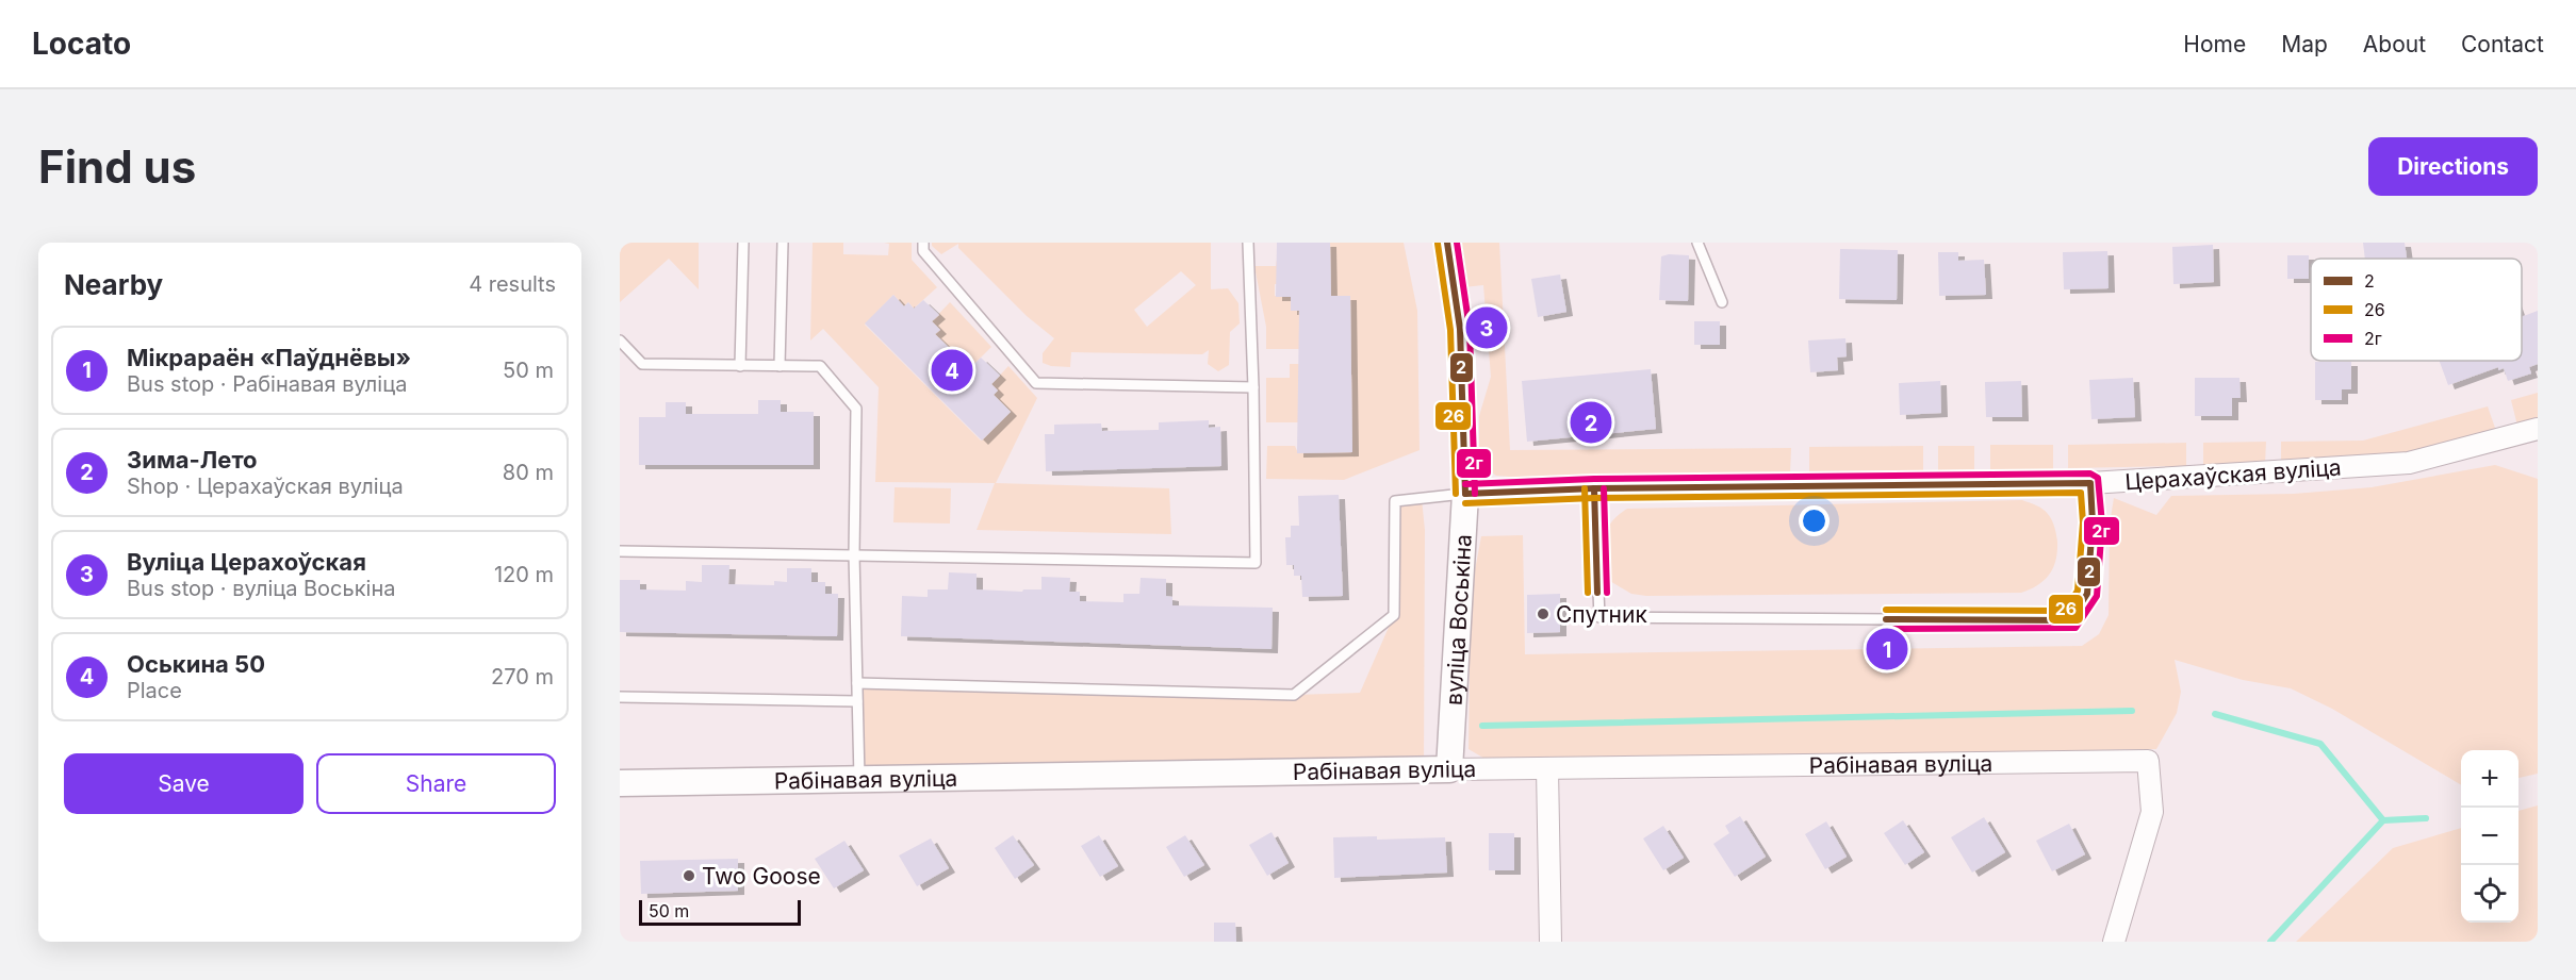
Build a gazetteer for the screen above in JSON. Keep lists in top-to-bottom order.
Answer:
{
  "streets": {
    "street": ["Церахаўская вуліца", "вуліца Воськіна", "Рабінавая вуліца"]
  },
  "crossings": [
    ["Церахаўская вуліца", "вуліца Воськіна"],
    ["вуліца Воськіна", "Рабінавая вуліца"]
  ],
  "places": ["Спутник", "Two Goose"],
  "lines": ["transit line 2", "transit line 2г", "transit line 26"],
  "legend": ["2", "26", "2г"],
  "scale_bar": "50 m",
  "page": {
    "header": "Locato",
    "nav": [
      "Home",
      "Map",
      "About",
      "Contact"
    ],
    "buttons": [
      "Directions",
      ["Save", "Share"]
    ],
    "title": "Find us",
    "heading": ["Nearby", "4 results"],
    "pins": [
      "3",
      "4",
      "2",
      "1"
    ],
    "list": [
      {
        "mark": "1",
        "name": "Мікрараён «Паўднёвы»",
        "note": "Bus stop · Рабінавая вуліца",
        "value": "50 m"
      },
      {
        "mark": "2",
        "name": "Зима-Лето",
        "note": "Shop · Церахаўская вуліца",
        "value": "80 m"
      },
      {
        "mark": "3",
        "name": "Вуліца Церахоўская",
        "note": "Bus stop · вуліца Воськіна",
        "value": "120 m"
      },
      {
        "mark": "4",
        "name": "Оськина 50",
        "note": "Place",
        "value": "270 m"
      }
    ],
    "map_buttons": ["+", "−"],
    "scale": "50 m"
  }
}
